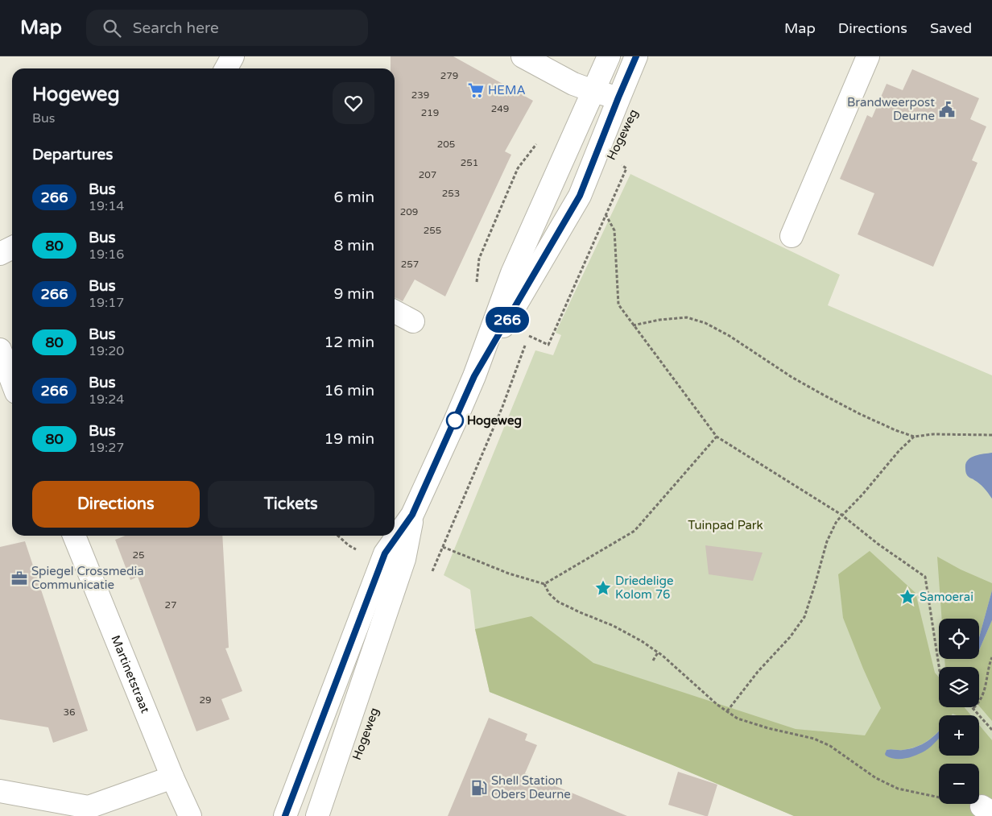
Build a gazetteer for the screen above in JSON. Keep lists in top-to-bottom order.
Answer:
{
  "streets": {
    "street": ["Hogeweg", "Martinetstraat"]
  },
  "parks": ["Tuinpad Park"],
  "places": {
    "supermarket": ["HEMA"],
    "public building": ["Brandweerpost Deurne"],
    "other": ["Hogeweg"],
    "office": ["Spiegel Crossmedia Communicatie"],
    "place": ["Driedelige Kolom 76", "Samoerai"],
    "fuel station": ["Shell Station Obers Deurne"]
  },
  "lines": ["bus line 266"],
  "house_numbers": [
    "279",
    "239",
    "249",
    "219",
    "205",
    "251",
    "207",
    "253",
    "209",
    "255",
    "257",
    "25",
    "27",
    "29",
    "36"
  ],
  "page": {
    "header": "Map",
    "search": "Search here",
    "nav": ["Map", "Directions", "Saved"],
    "on_map": "266",
    "heading": [
      ["Hogeweg", "Bus"],
      "Departures"
    ],
    "list": [
      {
        "mark": "266",
        "name": "Bus",
        "note": "19:14",
        "value": "6 min"
      },
      {
        "mark": "80",
        "name": "Bus",
        "note": "19:16",
        "value": "8 min"
      },
      {
        "mark": "266",
        "name": "Bus",
        "note": "19:17",
        "value": "9 min"
      },
      {
        "mark": "80",
        "name": "Bus",
        "note": "19:20",
        "value": "12 min"
      },
      {
        "mark": "266",
        "name": "Bus",
        "note": "19:24",
        "value": "16 min"
      },
      {
        "mark": "80",
        "name": "Bus",
        "note": "19:27",
        "value": "19 min"
      }
    ],
    "buttons": ["Directions", "Tickets"],
    "map_buttons": ["+", "−"]
  }
}
